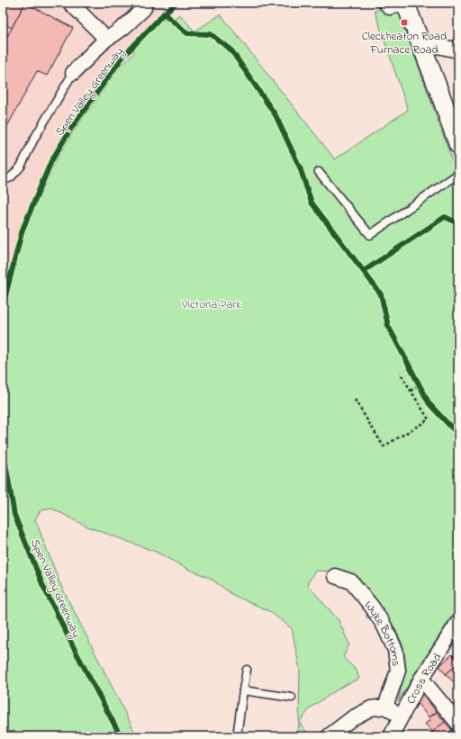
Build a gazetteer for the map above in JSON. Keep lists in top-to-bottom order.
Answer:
{
  "streets": {
    "street": ["Wyke Bottoms", "Cross Road"],
    "cycle path": ["Spen Valley Greenway"]
  },
  "parks": ["Victoria Park"],
  "places": {
    "transit": ["Cleckheaton Road Furnace Road"]
  }
}
